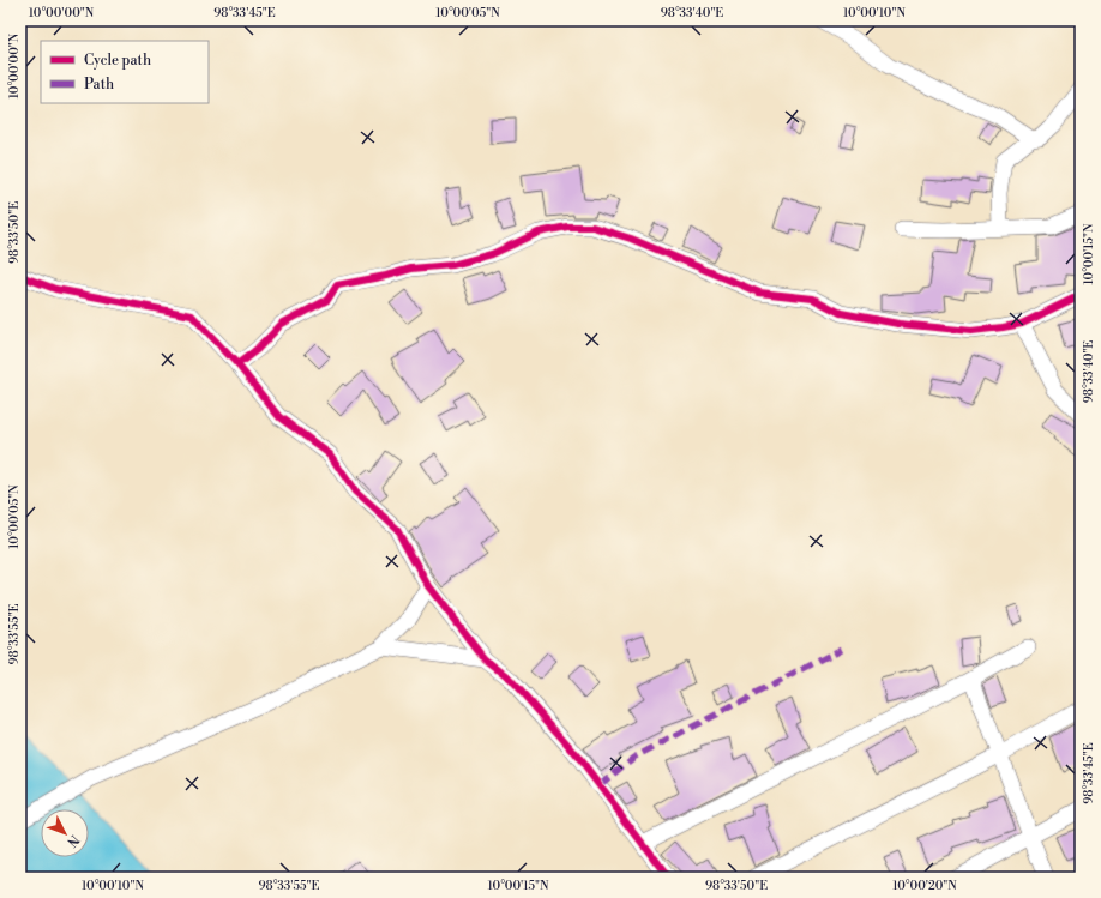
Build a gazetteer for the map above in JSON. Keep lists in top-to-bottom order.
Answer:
{
  "legend": ["Cycle path", "Path"],
  "north": "bottom right",
  "coordinates": [
    "10°00'00\"N",
    "98°33'45\"E",
    "10°00'05\"N",
    "98°33'40\"E",
    "10°00'10\"N",
    "98°33'50\"E",
    "10°00'15\"N",
    "98°33'55\"E",
    "10°00'20\"N"
  ]
}
